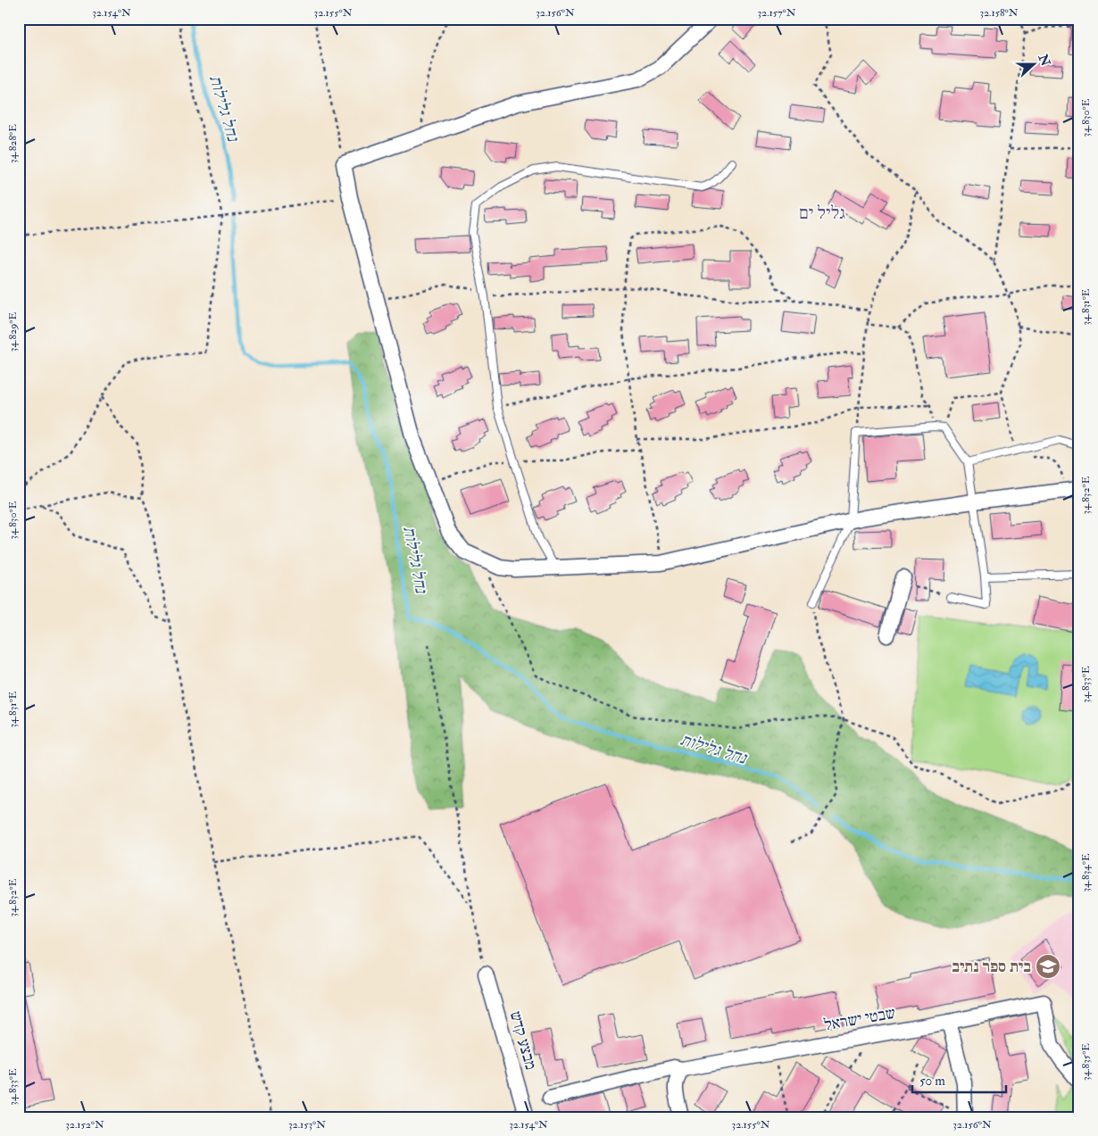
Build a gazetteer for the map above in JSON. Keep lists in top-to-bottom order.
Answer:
{
  "streets": {
    "street": ["שבטי ישראל", "מבצע קדש"]
  },
  "districts": ["גליל ים"],
  "water": ["נחל גלילות"],
  "places": {
    "school or university": ["בית ספר נתיב"]
  },
  "scale_bar": "50 m",
  "north": "right",
  "coordinates": [
    "32.154°N",
    "32.155°N",
    "32.156°N",
    "32.157°N",
    "32.158°N",
    "34.830°E",
    "34.828°E",
    "34.831°E",
    "34.829°E",
    "34.832°E",
    "34.833°E",
    "34.834°E",
    "34.835°E",
    "32.152°N",
    "32.153°N"
  ]
}
